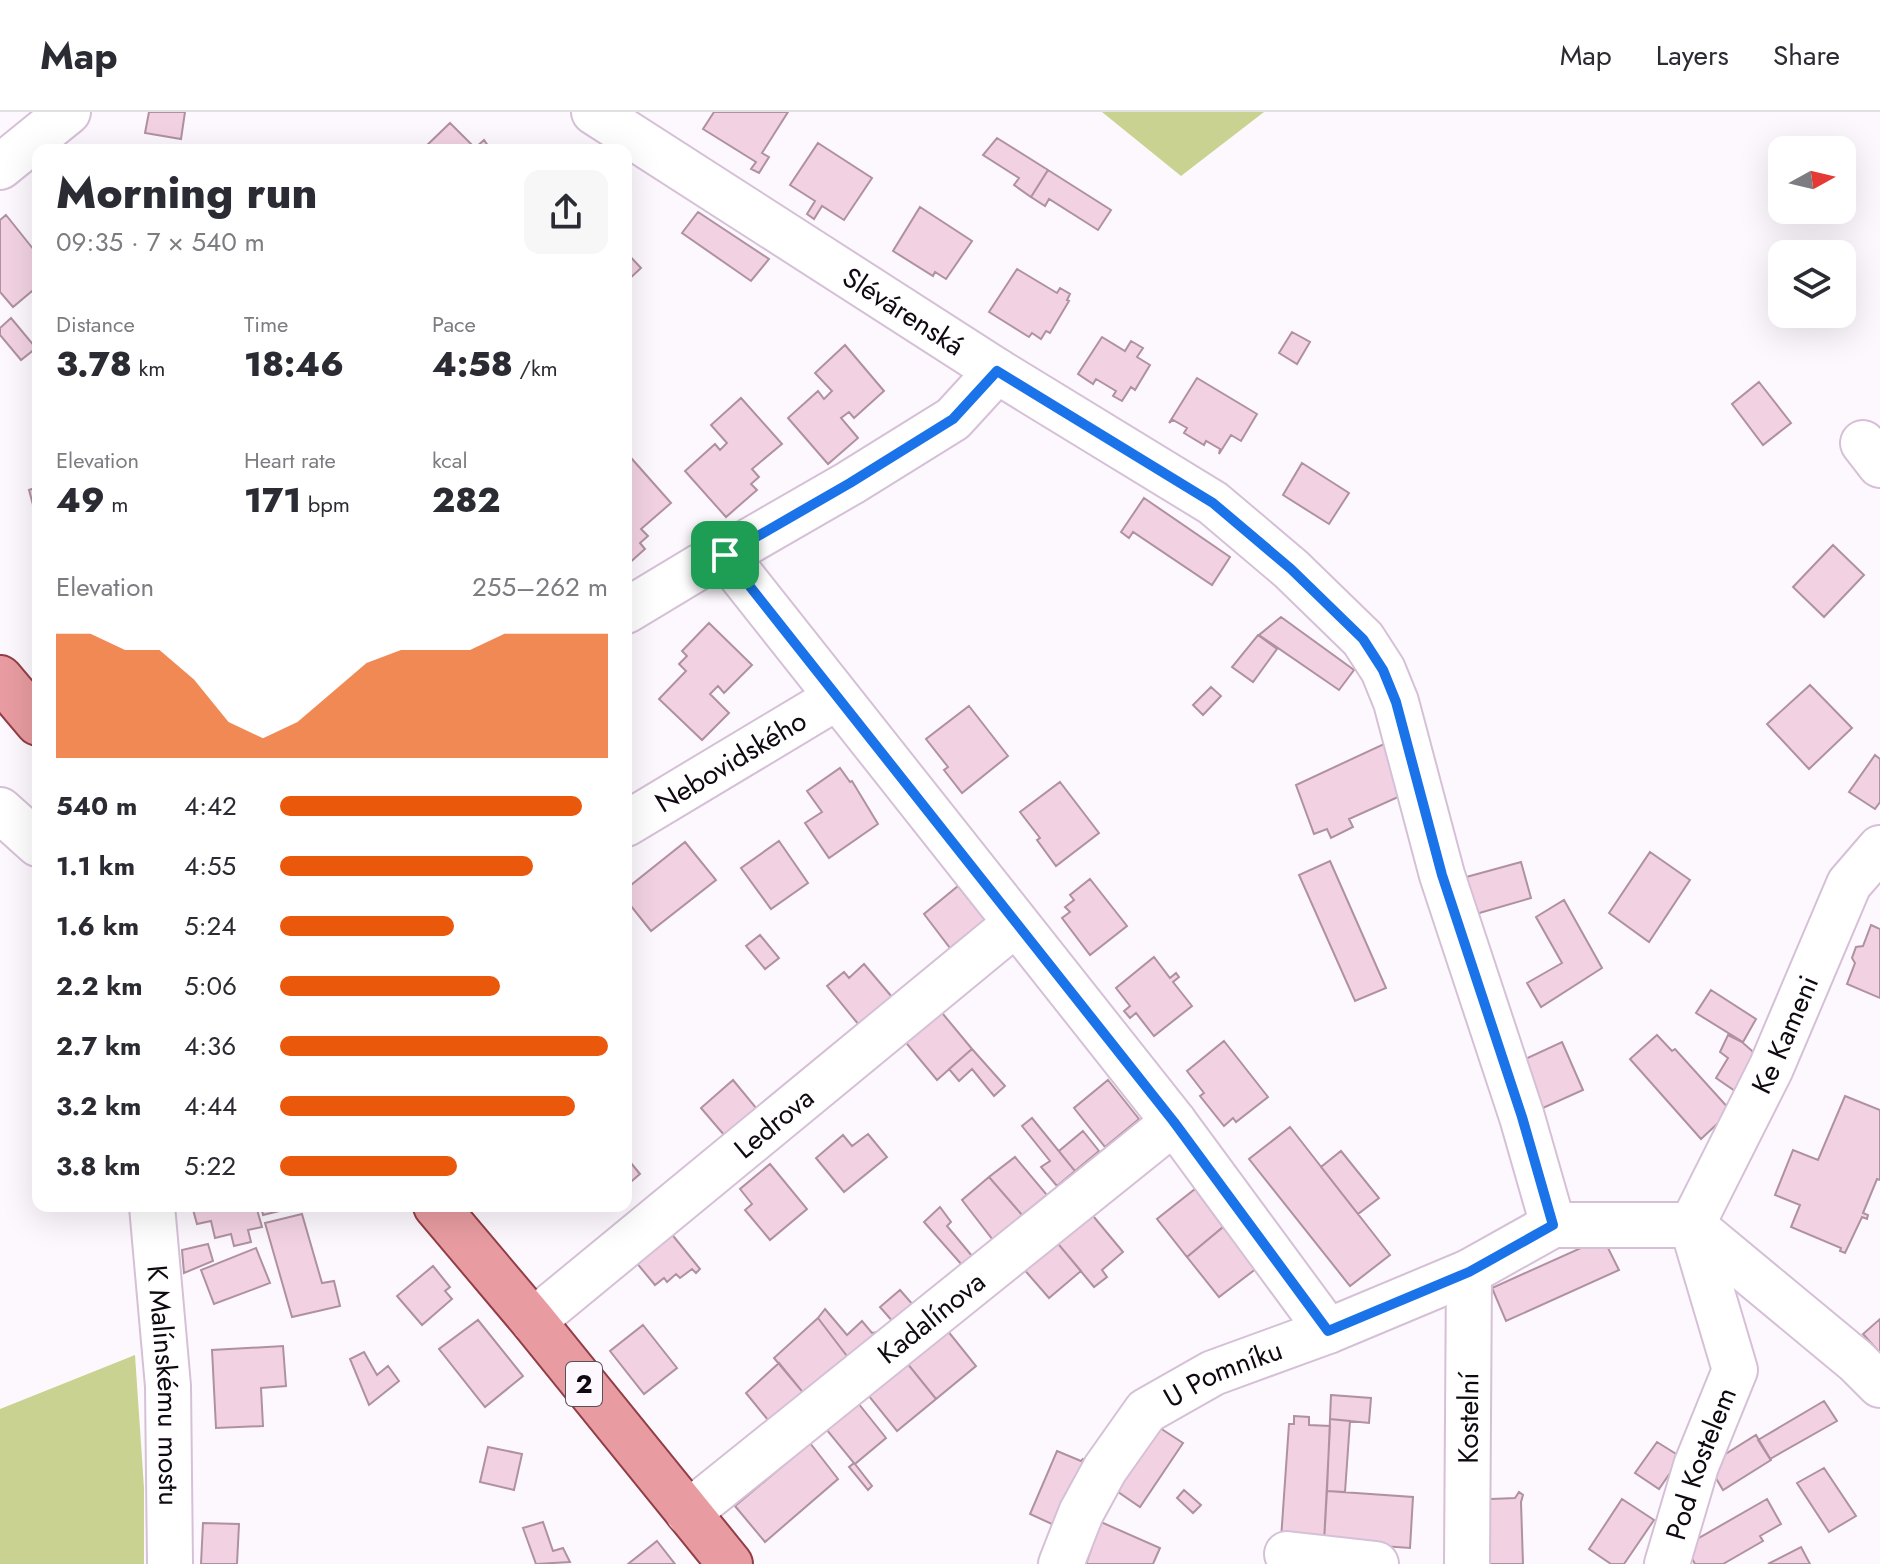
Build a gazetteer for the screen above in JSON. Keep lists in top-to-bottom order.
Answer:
{
  "streets": {
    "main road": ["2"],
    "street": [
      "Slévárenská",
      "Nebovidského",
      "Ke Kameni",
      "Ledrova",
      "Kadalínova",
      "U Pomníku",
      "K Malínskému mostu",
      "Kostelní",
      "Pod Kostelem"
    ]
  },
  "crossings": [
    ["Slévárenská", "U Pomníku"],
    ["Ke Kameni", "U Pomníku"],
    ["Ke Kameni", "Pod Kostelem"],
    ["Ledrova", "2"],
    ["Kadalínova", "2"],
    ["U Pomníku", "Kostelní"],
    ["U Pomníku", "Pod Kostelem"]
  ],
  "north": "right",
  "page": {
    "header": "Map",
    "nav": ["Map", "Layers", "Share"],
    "heading": ["Morning run", "09:35 · 7 × 540 m"],
    "stats": [
      ["Distance", "3.78 km"],
      ["Time", "18:46"],
      ["Pace", "4:58 /km"],
      ["Elevation", "49 m"],
      ["Heart rate", "171 bpm"],
      ["kcal", "282"]
    ],
    "chart": ["Elevation", "255–262 m"],
    "list": [
      {
        "name": "540 m",
        "note": "4:42"
      },
      {
        "name": "1.1 km",
        "note": "4:55"
      },
      {
        "name": "1.6 km",
        "note": "5:24"
      },
      {
        "name": "2.2 km",
        "note": "5:06"
      },
      {
        "name": "2.7 km",
        "note": "4:36"
      },
      {
        "name": "3.2 km",
        "note": "4:44"
      },
      {
        "name": "3.8 km",
        "note": "5:22"
      }
    ]
  }
}
